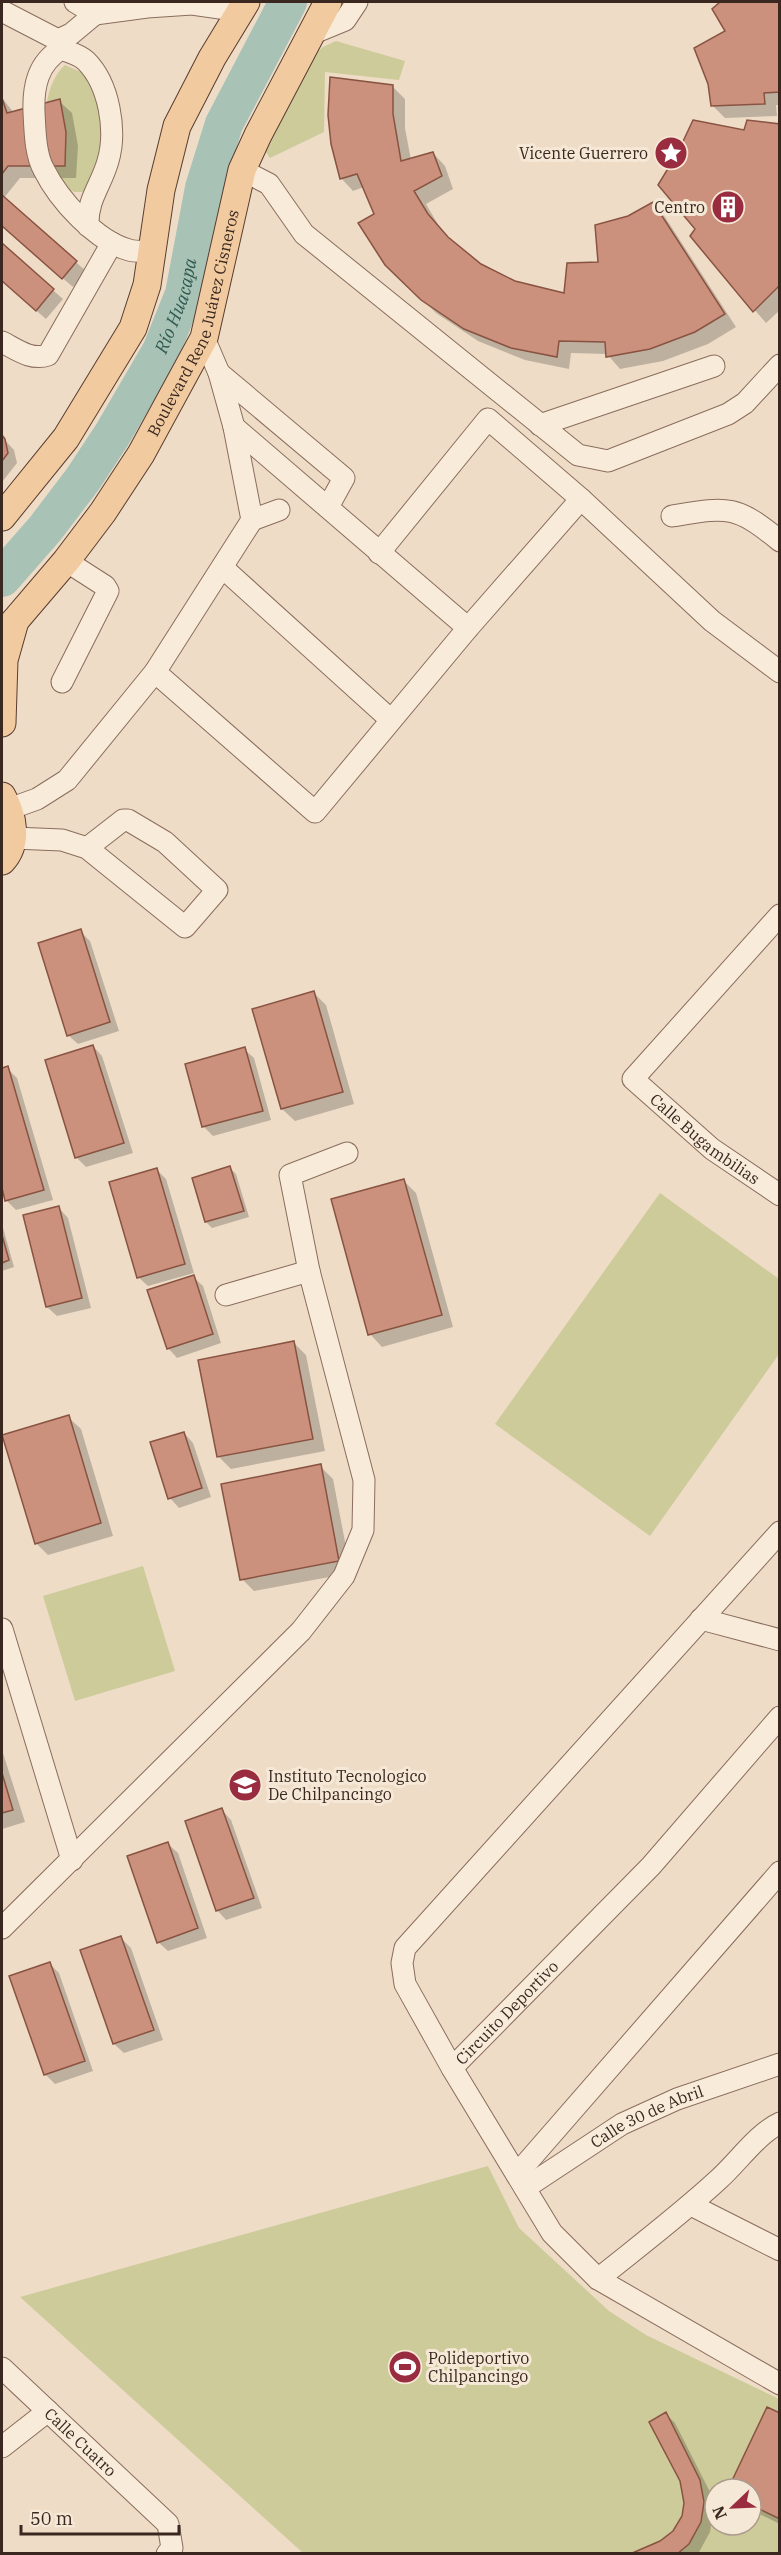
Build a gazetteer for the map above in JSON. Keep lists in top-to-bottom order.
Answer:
{
  "streets": {
    "main road": ["Boulevard Rene Juárez Cisneros"],
    "street": [
      "Calle Bugambilias",
      "Circuito Deportivo",
      "Calle 30 de Abril",
      "Calle Cuatro"
    ]
  },
  "crossings": [
    ["Circuito Deportivo", "Calle 30 de Abril"]
  ],
  "water": ["Río Huacapa"],
  "places": {
    "place": ["Vicente Guerrero"],
    "building": ["Centro"],
    "school or university": ["Instituto Tecnologico De Chilpancingo"],
    "sports": ["Polideportivo Chilpancingo"]
  },
  "scale_bar": "50 m",
  "north": "bottom left"
}
